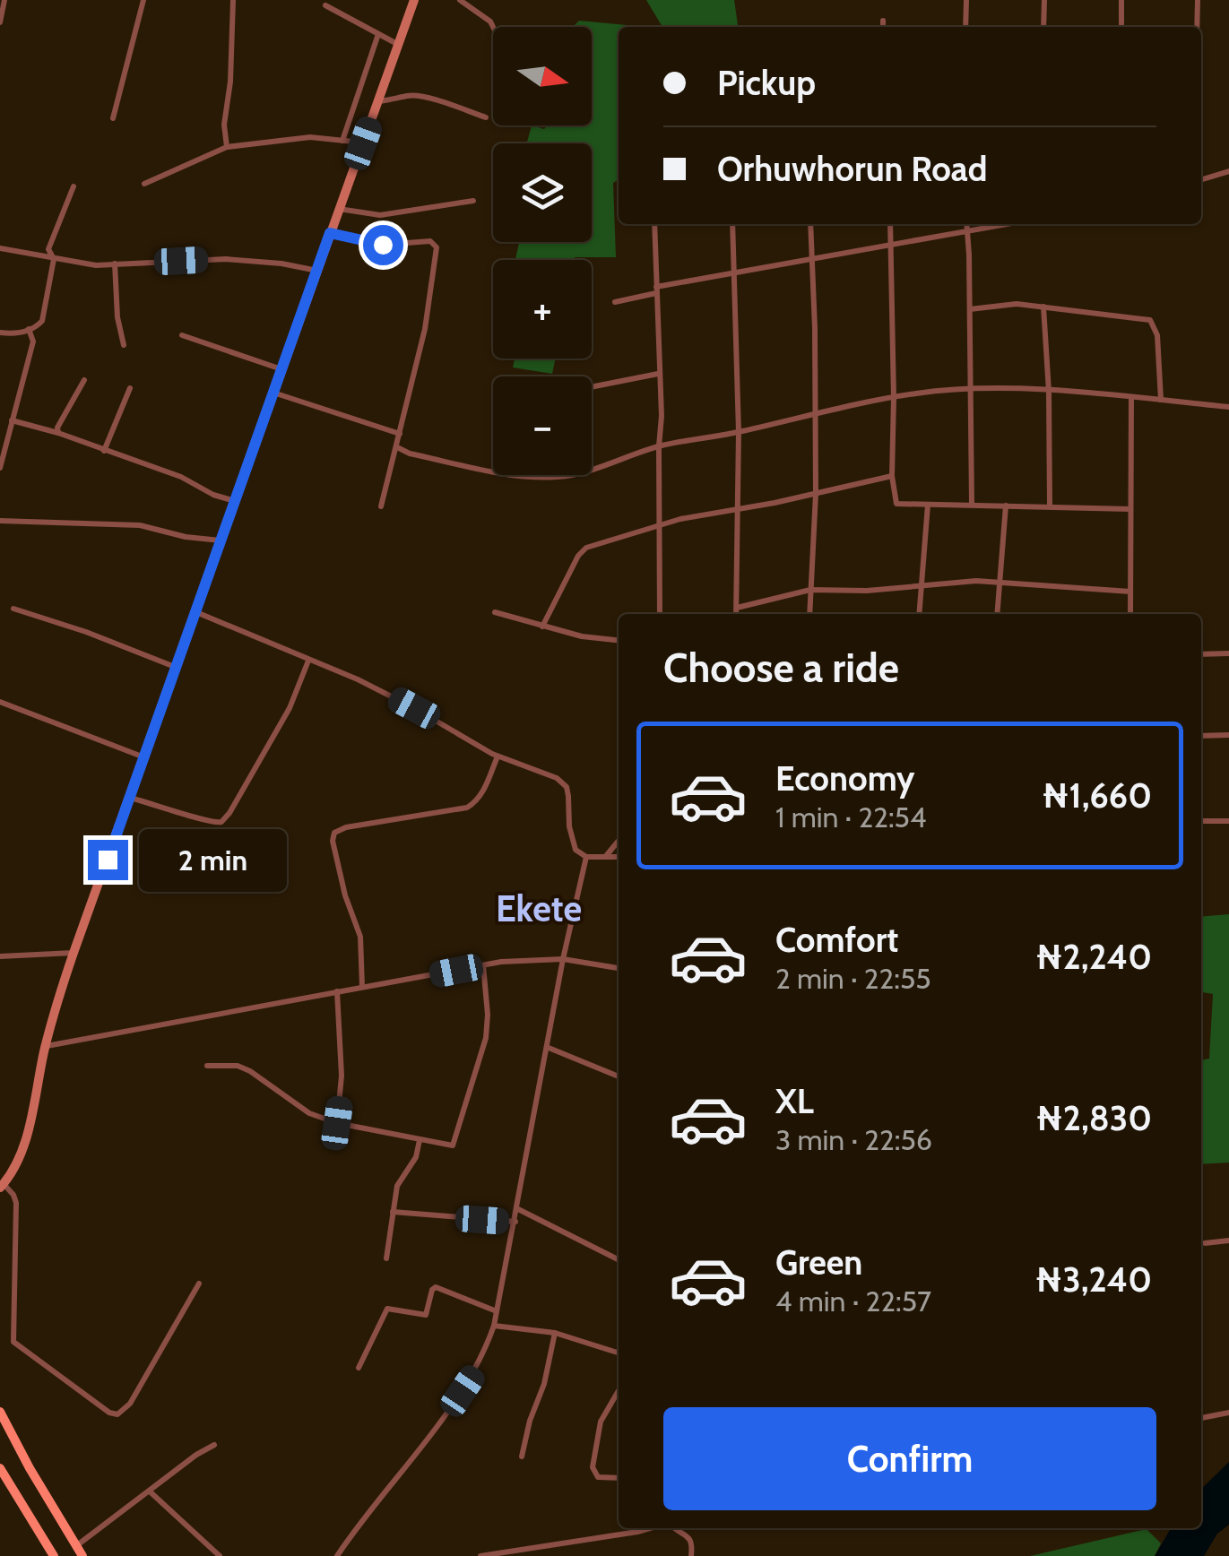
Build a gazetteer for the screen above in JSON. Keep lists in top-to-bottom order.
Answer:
{
  "districts": ["Ekete"],
  "north": "right",
  "page": {
    "map_buttons": ["+", "−"],
    "banner": ["Pickup", "Orhuwhorun Road"],
    "heading": "Choose a ride",
    "list": [
      {
        "name": "Economy",
        "note": "1 min · 22:54",
        "value": "₦1,660"
      },
      {
        "name": "Comfort",
        "note": "2 min · 22:55",
        "value": "₦2,240"
      },
      {
        "name": "XL",
        "note": "3 min · 22:56",
        "value": "₦2,830"
      },
      {
        "name": "Green",
        "note": "4 min · 22:57",
        "value": "₦3,240"
      }
    ],
    "bubble": "2 min",
    "buttons": "Confirm"
  }
}
